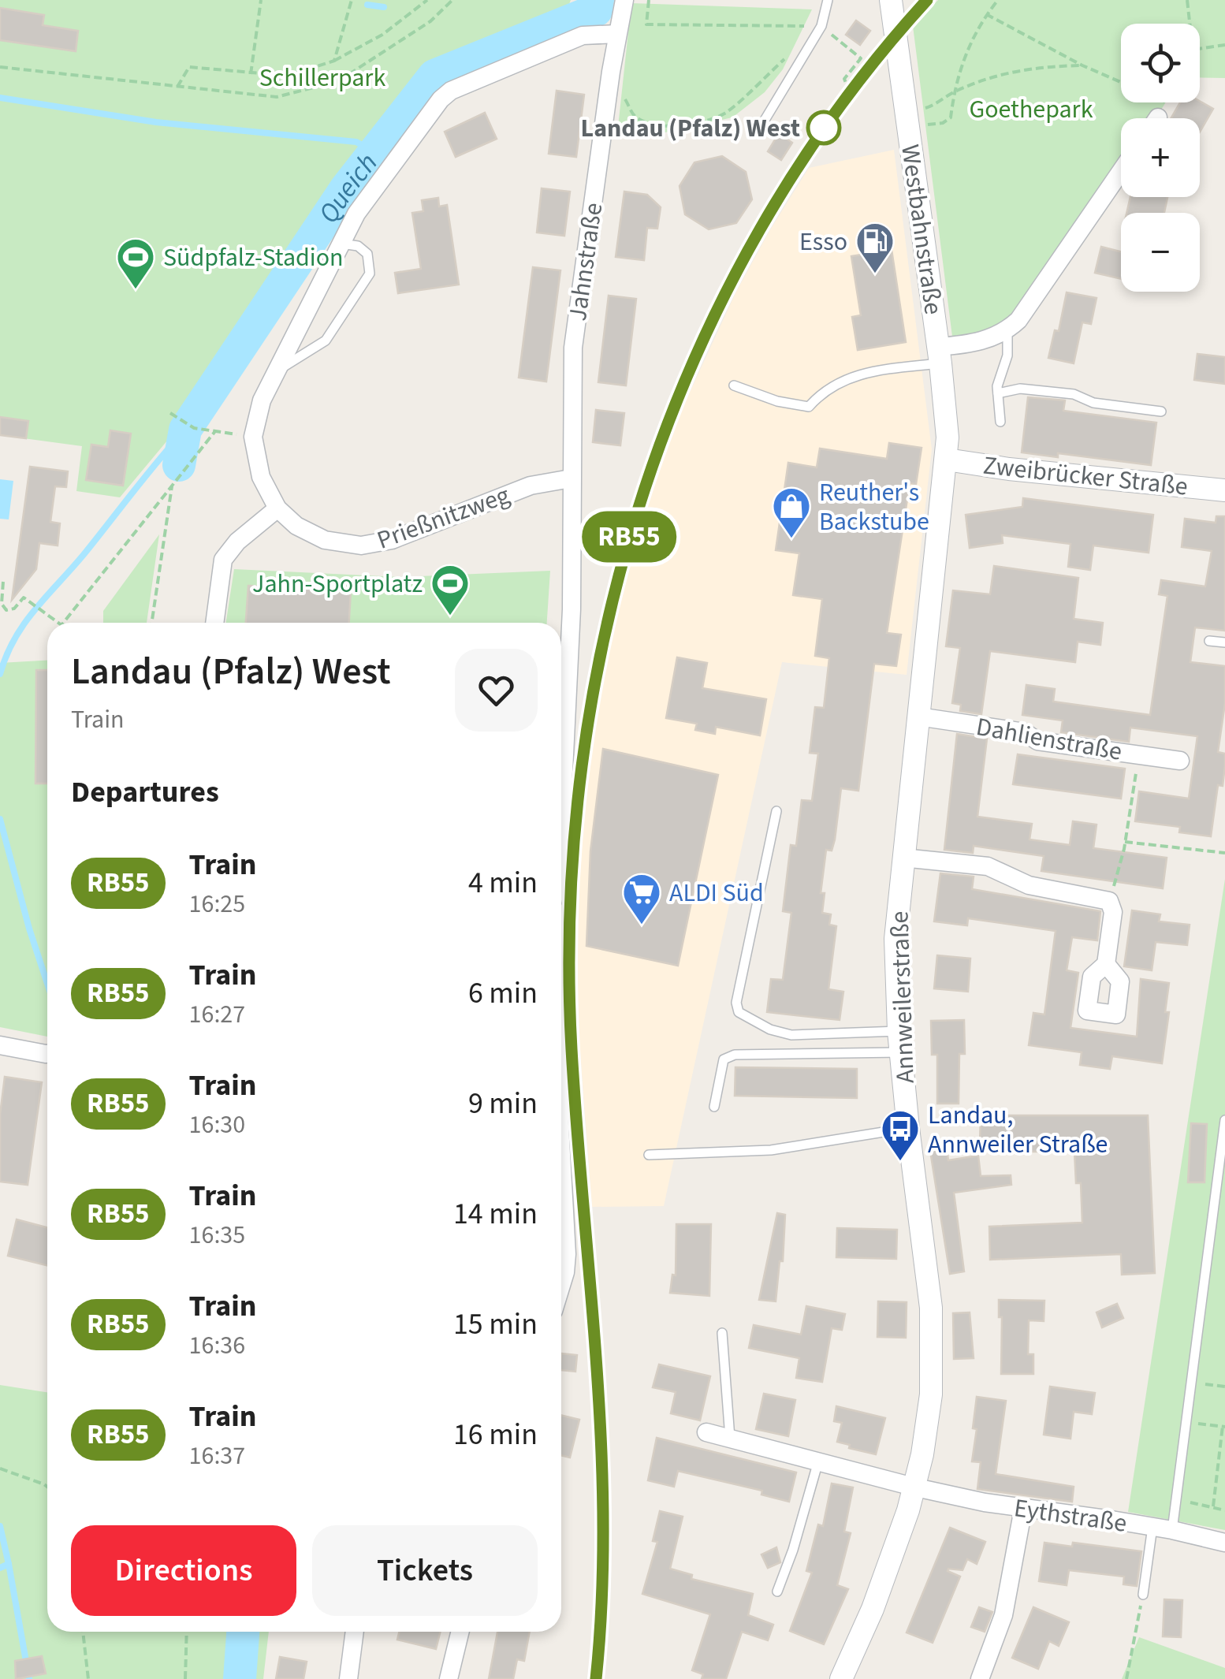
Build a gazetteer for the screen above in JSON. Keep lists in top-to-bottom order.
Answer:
{
  "streets": {
    "street": [
      "Westbahnstraße",
      "Jahnstraße",
      "Zweibrücker Straße",
      "Prießnitzweg",
      "Dahlienstraße",
      "Annweilerstraße",
      "Eythstraße"
    ]
  },
  "crossings": [
    ["Westbahnstraße", "Zweibrücker Straße"],
    ["Westbahnstraße", "Annweilerstraße"],
    ["Jahnstraße", "Prießnitzweg"],
    ["Zweibrücker Straße", "Annweilerstraße"],
    ["Dahlienstraße", "Annweilerstraße"],
    ["Annweilerstraße", "Eythstraße"]
  ],
  "water": ["Queich"],
  "parks": ["Schillerpark", "Goethepark"],
  "places": {
    "other": ["Landau (Pfalz) West"],
    "fuel station": ["Esso"],
    "sports": ["Südpfalz-Stadion", "Jahn-Sportplatz"],
    "shop": ["Reuther's Backstube"],
    "supermarket": ["ALDI Süd"],
    "bus stop": ["Landau, Annweiler Straße"]
  },
  "page": {
    "on_map": "RB55",
    "map_buttons": ["+", "−"],
    "heading": [
      ["Landau (Pfalz) West", "Train"],
      "Departures"
    ],
    "list": [
      {
        "mark": "RB55",
        "name": "Train",
        "note": "16:25",
        "value": "4 min"
      },
      {
        "mark": "RB55",
        "name": "Train",
        "note": "16:27",
        "value": "6 min"
      },
      {
        "mark": "RB55",
        "name": "Train",
        "note": "16:30",
        "value": "9 min"
      },
      {
        "mark": "RB55",
        "name": "Train",
        "note": "16:35",
        "value": "14 min"
      },
      {
        "mark": "RB55",
        "name": "Train",
        "note": "16:36",
        "value": "15 min"
      },
      {
        "mark": "RB55",
        "name": "Train",
        "note": "16:37",
        "value": "16 min"
      }
    ],
    "buttons": ["Directions", "Tickets"]
  }
}
